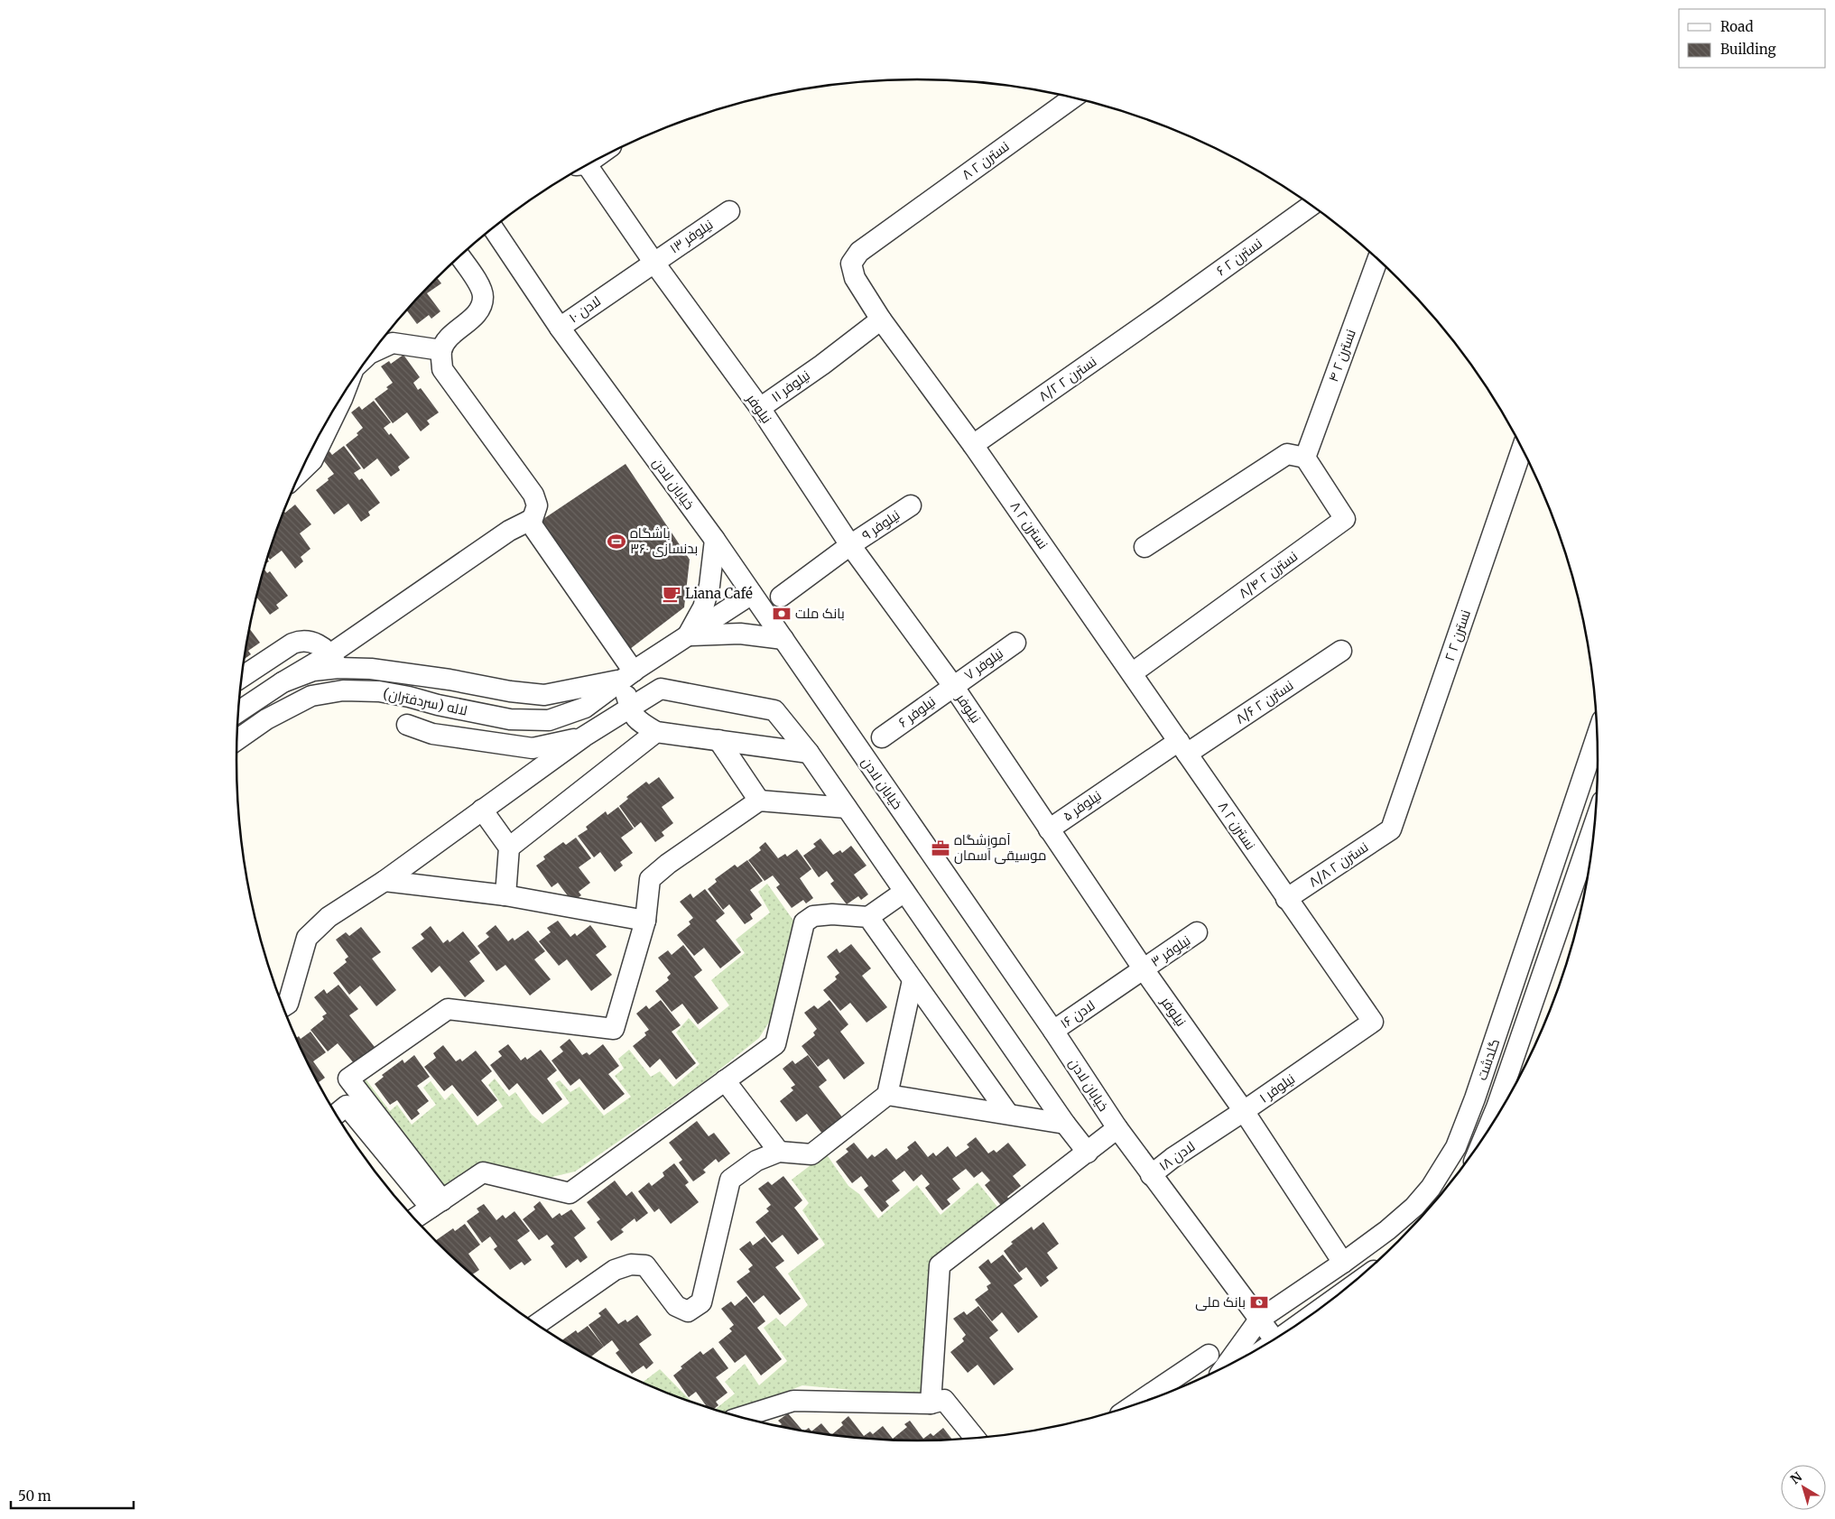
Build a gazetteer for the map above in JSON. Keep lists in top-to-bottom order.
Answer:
{
  "streets": {
    "street": [
      "۸ نسترن ۲",
      "۱۳ نیلوفر",
      "۶ نسترن ۲",
      "۱۰ لادن",
      "۴ نسترن ۲",
      "۸/۲ نسترن ۲",
      "۱۱ نیلوفر",
      "نیلوفر",
      "خیابان لادن",
      "۹ نیلوفر",
      "۸/۴ نسترن ۲",
      "۲ نسترن ۲",
      "۷ نیلوفر",
      "لاله (سردفتران)",
      "۸/۶ نسترن ۲",
      "۶ نیلوفر",
      "۵ نیلوفر",
      "۸/۸ نسترن ۲",
      "۳ نیلوفر",
      "۱۶ لادن",
      "گلدشت",
      "۱ نیلوفر",
      "۱۸ لادن"
    ]
  },
  "crossings": [
    ["۸ نسترن ۲", "۸/۲ نسترن ۲"],
    ["۸ نسترن ۲", "۱۱ نیلوفر"],
    ["۸ نسترن ۲", "۸/۴ نسترن ۲"],
    ["۸ نسترن ۲", "۸/۶ نسترن ۲"],
    ["۸ نسترن ۲", "۸/۸ نسترن ۲"],
    ["۸ نسترن ۲", "۱ نیلوفر"],
    ["۱۳ نیلوفر", "۱۰ لادن"],
    ["۱۳ نیلوفر", "نیلوفر"],
    ["۶ نسترن ۲", "۸/۲ نسترن ۲"],
    ["۱۰ لادن", "خیابان لادن"],
    ["۴ نسترن ۲", "۸/۴ نسترن ۲"],
    ["۱۱ نیلوفر", "نیلوفر"],
    ["نیلوفر", "۹ نیلوفر"],
    ["نیلوفر", "۷ نیلوفر"],
    ["نیلوفر", "۶ نیلوفر"],
    ["نیلوفر", "۵ نیلوفر"],
    ["نیلوفر", "۳ نیلوفر"],
    ["نیلوفر", "گلدشت"],
    ["نیلوفر", "۱ نیلوفر"],
    ["خیابان لادن", "لاله (سردفتران)"],
    ["خیابان لادن", "۱۶ لادن"],
    ["خیابان لادن", "گلدشت"],
    ["خیابان لادن", "۱۸ لادن"],
    ["۲ نسترن ۲", "۸/۸ نسترن ۲"],
    ["۷ نیلوفر", "۶ نیلوفر"],
    ["۸/۶ نسترن ۲", "۵ نیلوفر"],
    ["۳ نیلوفر", "۱۶ لادن"],
    ["۱ نیلوفر", "۱۸ لادن"]
  ],
  "places": {
    "sports": ["باشگاه بدنسازی ۳۶۰"],
    "cafe": ["Liana Café"],
    "bank": ["بانک ملت", "بانک ملی"],
    "office": ["آموزشگاه موسیقی آسمان"]
  },
  "legend": ["Road", "Building"],
  "scale_bar": "50 m",
  "north": "top left"
}
